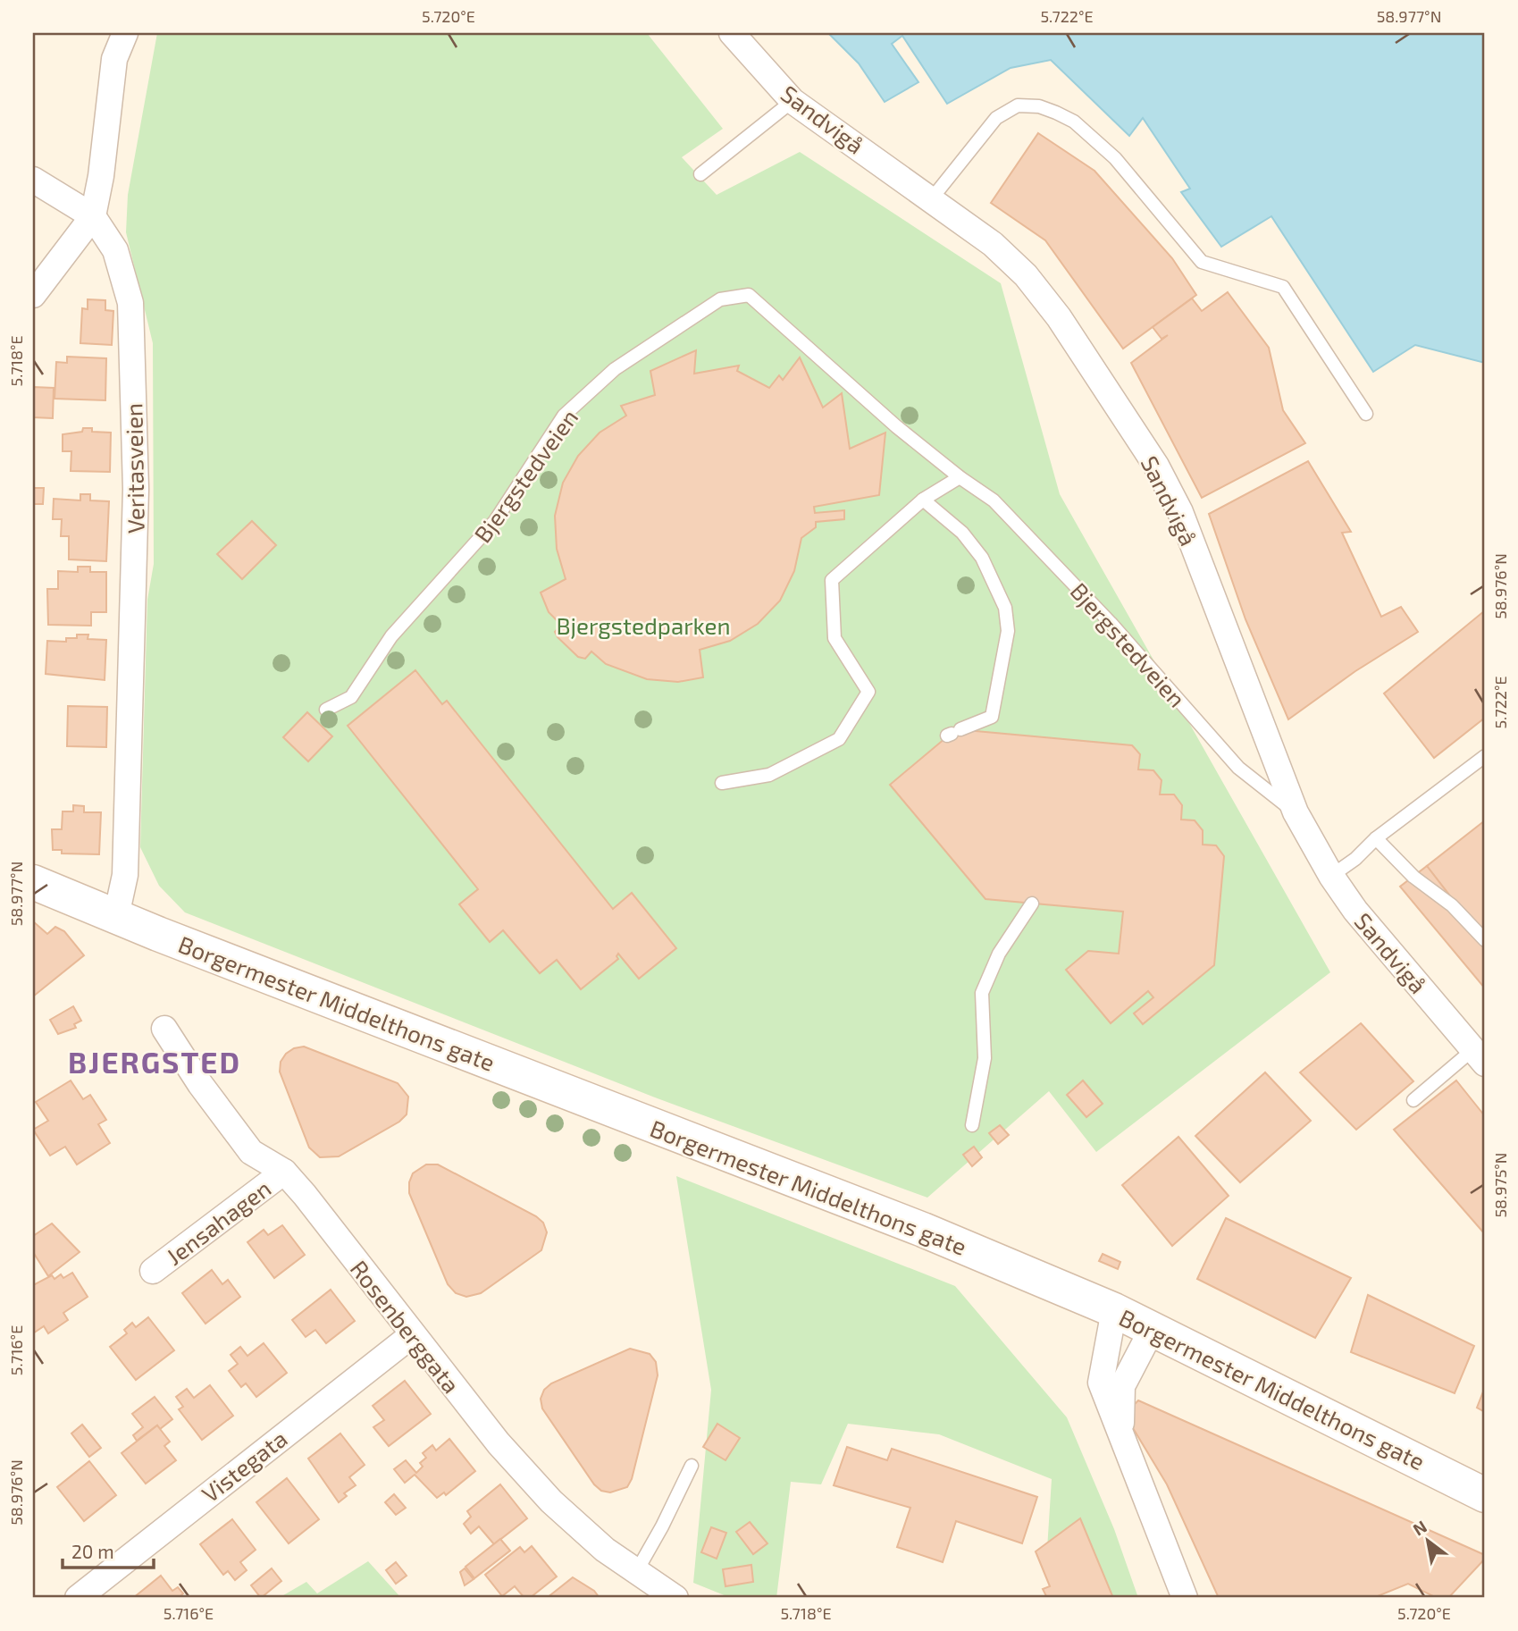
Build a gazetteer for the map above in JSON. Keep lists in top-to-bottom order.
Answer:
{
  "streets": {
    "main road": ["Borgermester Middelthons gate"],
    "street": [
      "Sandvigå",
      "Veritasveien",
      "Jensahagen",
      "Rosenberggata",
      "Vistegata"
    ],
    "lane": ["Bjergstedveien"]
  },
  "crossings": [
    ["Sandvigå", "Bjergstedveien"],
    ["Veritasveien", "Borgermester Middelthons gate"],
    ["Jensahagen", "Rosenberggata"],
    ["Rosenberggata", "Vistegata"]
  ],
  "districts": ["BJERGSTED"],
  "parks": ["Bjergstedparken"],
  "scale_bar": "20 m",
  "north": "top left",
  "coordinates": [
    "5.720°E",
    "5.722°E",
    "58.977°N",
    "5.718°E",
    "58.976°N",
    "58.975°N",
    "5.716°E"
  ]
}
